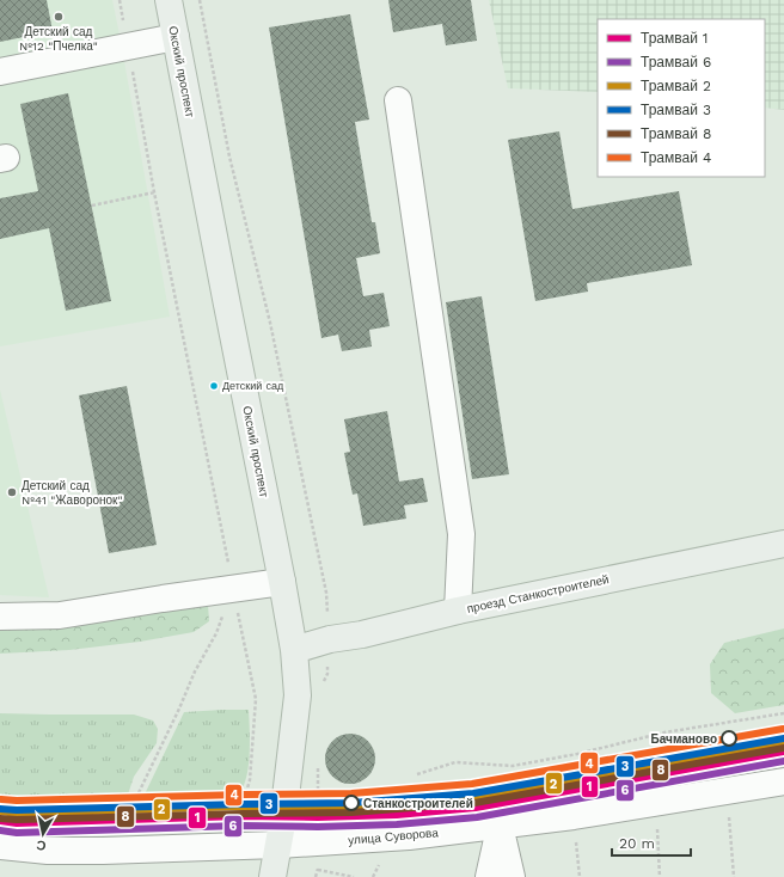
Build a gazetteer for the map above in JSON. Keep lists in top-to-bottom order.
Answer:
{
  "streets": {
    "main road": ["Окский проспект", "проезд Станкостроителей"],
    "street": ["улица Суворова"]
  },
  "crossings": [
    ["Окский проспект", "проезд Станкостроителей"],
    ["Окский проспект", "улица Суворова"]
  ],
  "places": [
    "Детский сад №12 \"Пчелка\"",
    "Детский сад",
    "Детский сад №41 \"Жаворонок\"",
    "Бачманово",
    "Станкостроителей"
  ],
  "lines": [
    "tram line 4",
    "tram line 3",
    "tram line 2",
    "tram line 8",
    "tram line 1",
    "tram line 6"
  ],
  "legend": [
    "Трамвай 1",
    "Трамвай 6",
    "Трамвай 2",
    "Трамвай 3",
    "Трамвай 8",
    "Трамвай 4"
  ],
  "scale_bar": "20 m",
  "north": "bottom"
}
